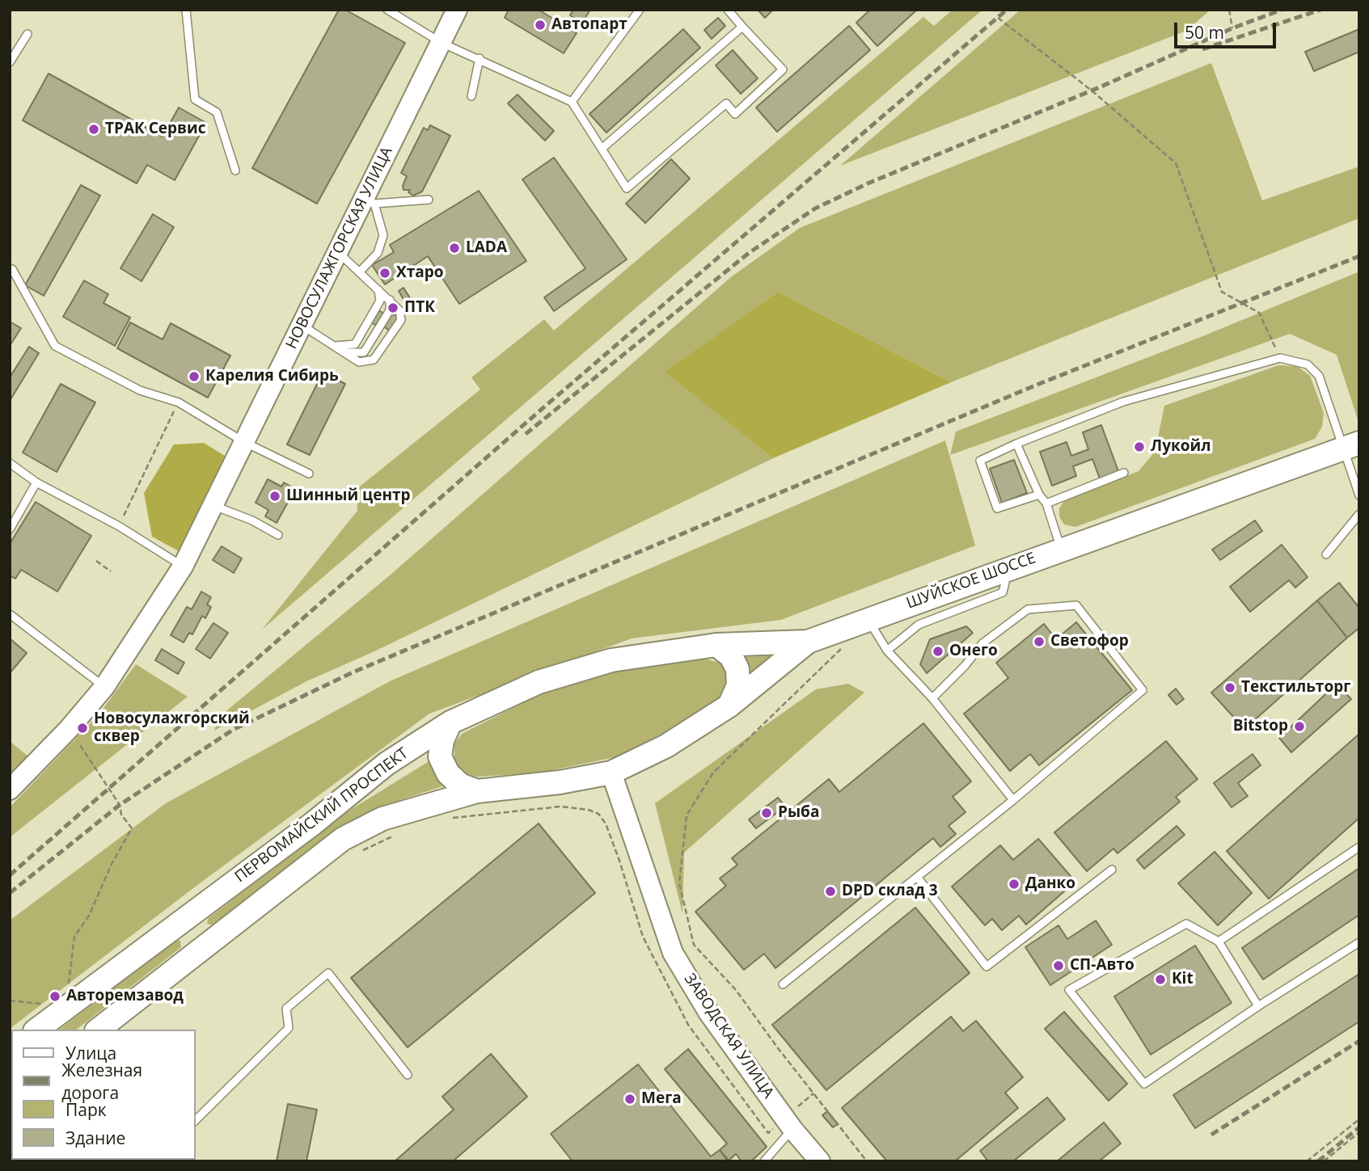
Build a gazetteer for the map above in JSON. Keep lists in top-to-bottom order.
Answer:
{
  "streets": {
    "main road": [
      "НОВОСУЛАЖГОРСКАЯ УЛИЦА",
      "ШУЙСКОЕ ШОССЕ",
      "ПЕРВОМАЙСКИЙ ПРОСПЕКТ",
      "ЗАВОДСКАЯ УЛИЦА"
    ]
  },
  "crossings": [
    ["ШУЙСКОЕ ШОССЕ", "ПЕРВОМАЙСКИЙ ПРОСПЕКТ"],
    ["ШУЙСКОЕ ШОССЕ", "ЗАВОДСКАЯ УЛИЦА"],
    ["ПЕРВОМАЙСКИЙ ПРОСПЕКТ", "ЗАВОДСКАЯ УЛИЦА"]
  ],
  "places": [
    "Автопарт",
    "ТРАК Сервис",
    "LADA",
    "Хтаро",
    "ПТК",
    "Карелия Сибирь",
    "Лукойл",
    "Шинный центр",
    "Светофор",
    "Онего",
    "Текстильторг",
    "Bitstop",
    "Новосулажгорский сквер",
    "Рыба",
    "Данко",
    "DPD склад 3",
    "СП-Авто",
    "Kit",
    "Авторемзавод",
    "Мега"
  ],
  "legend": [
    "Улица",
    "Железная дорога",
    "Парк",
    "Здание"
  ],
  "scale_bar": "50 m"
}
